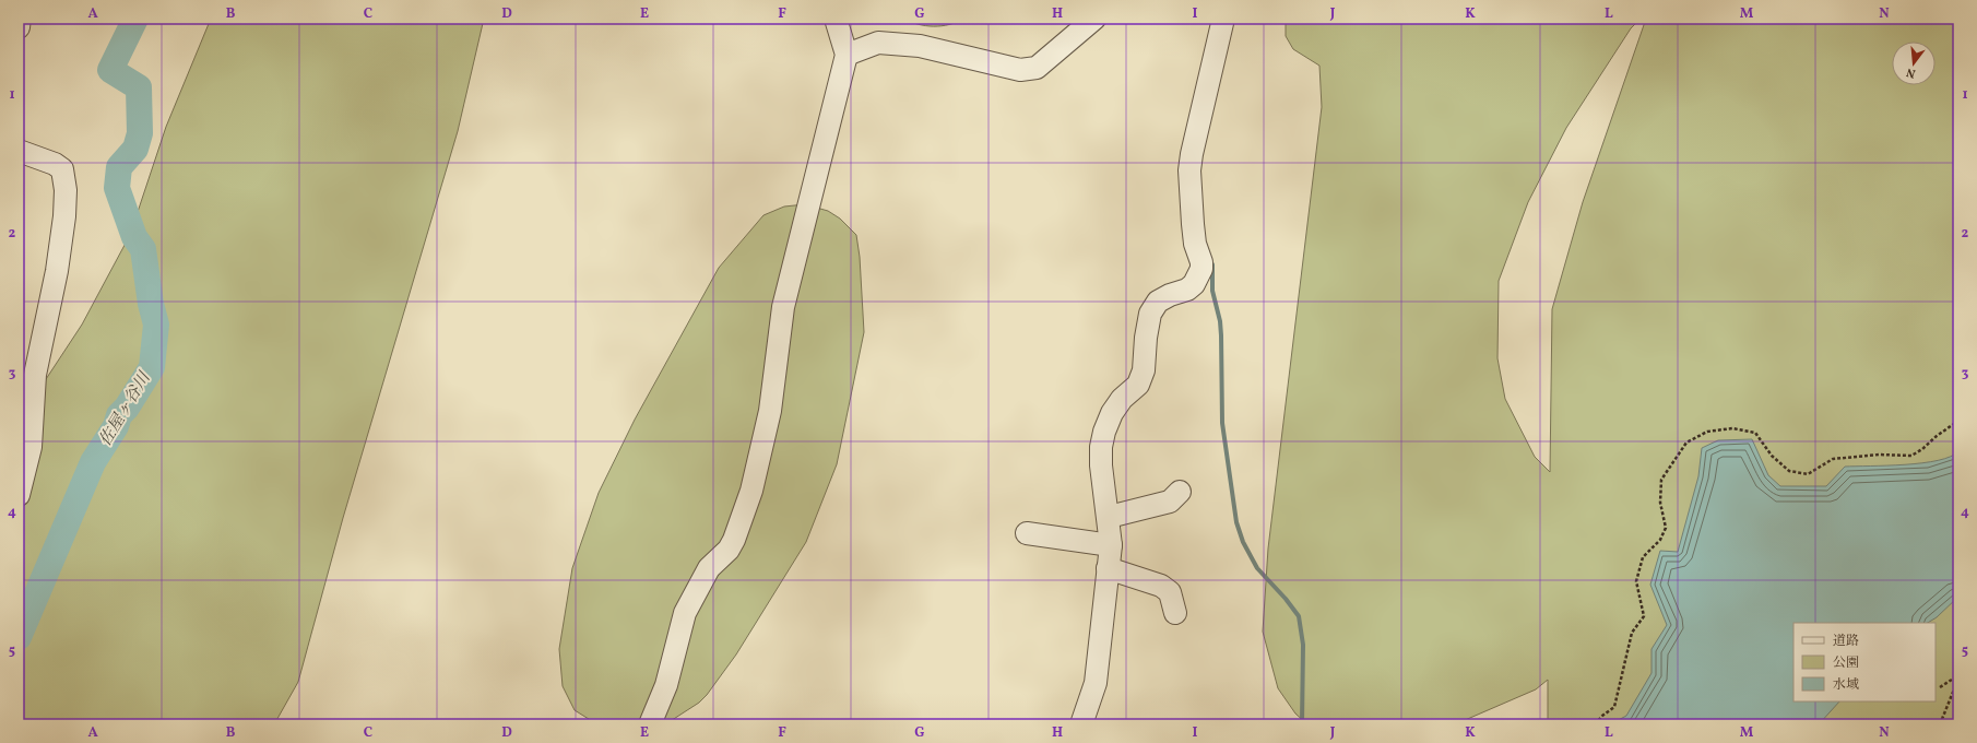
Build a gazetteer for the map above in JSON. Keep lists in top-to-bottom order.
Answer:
{
  "water": ["佐屋ヶ谷川"],
  "legend": ["道路", "公園", "水域"],
  "north": "bottom",
  "grid": {
    "columns": [
      "A",
      "B",
      "C",
      "D",
      "E",
      "F",
      "G",
      "H",
      "I",
      "J",
      "K",
      "L",
      "M",
      "N"
    ],
    "rows": [
      "1",
      "2",
      "3",
      "4",
      "5"
    ]
  }
}
